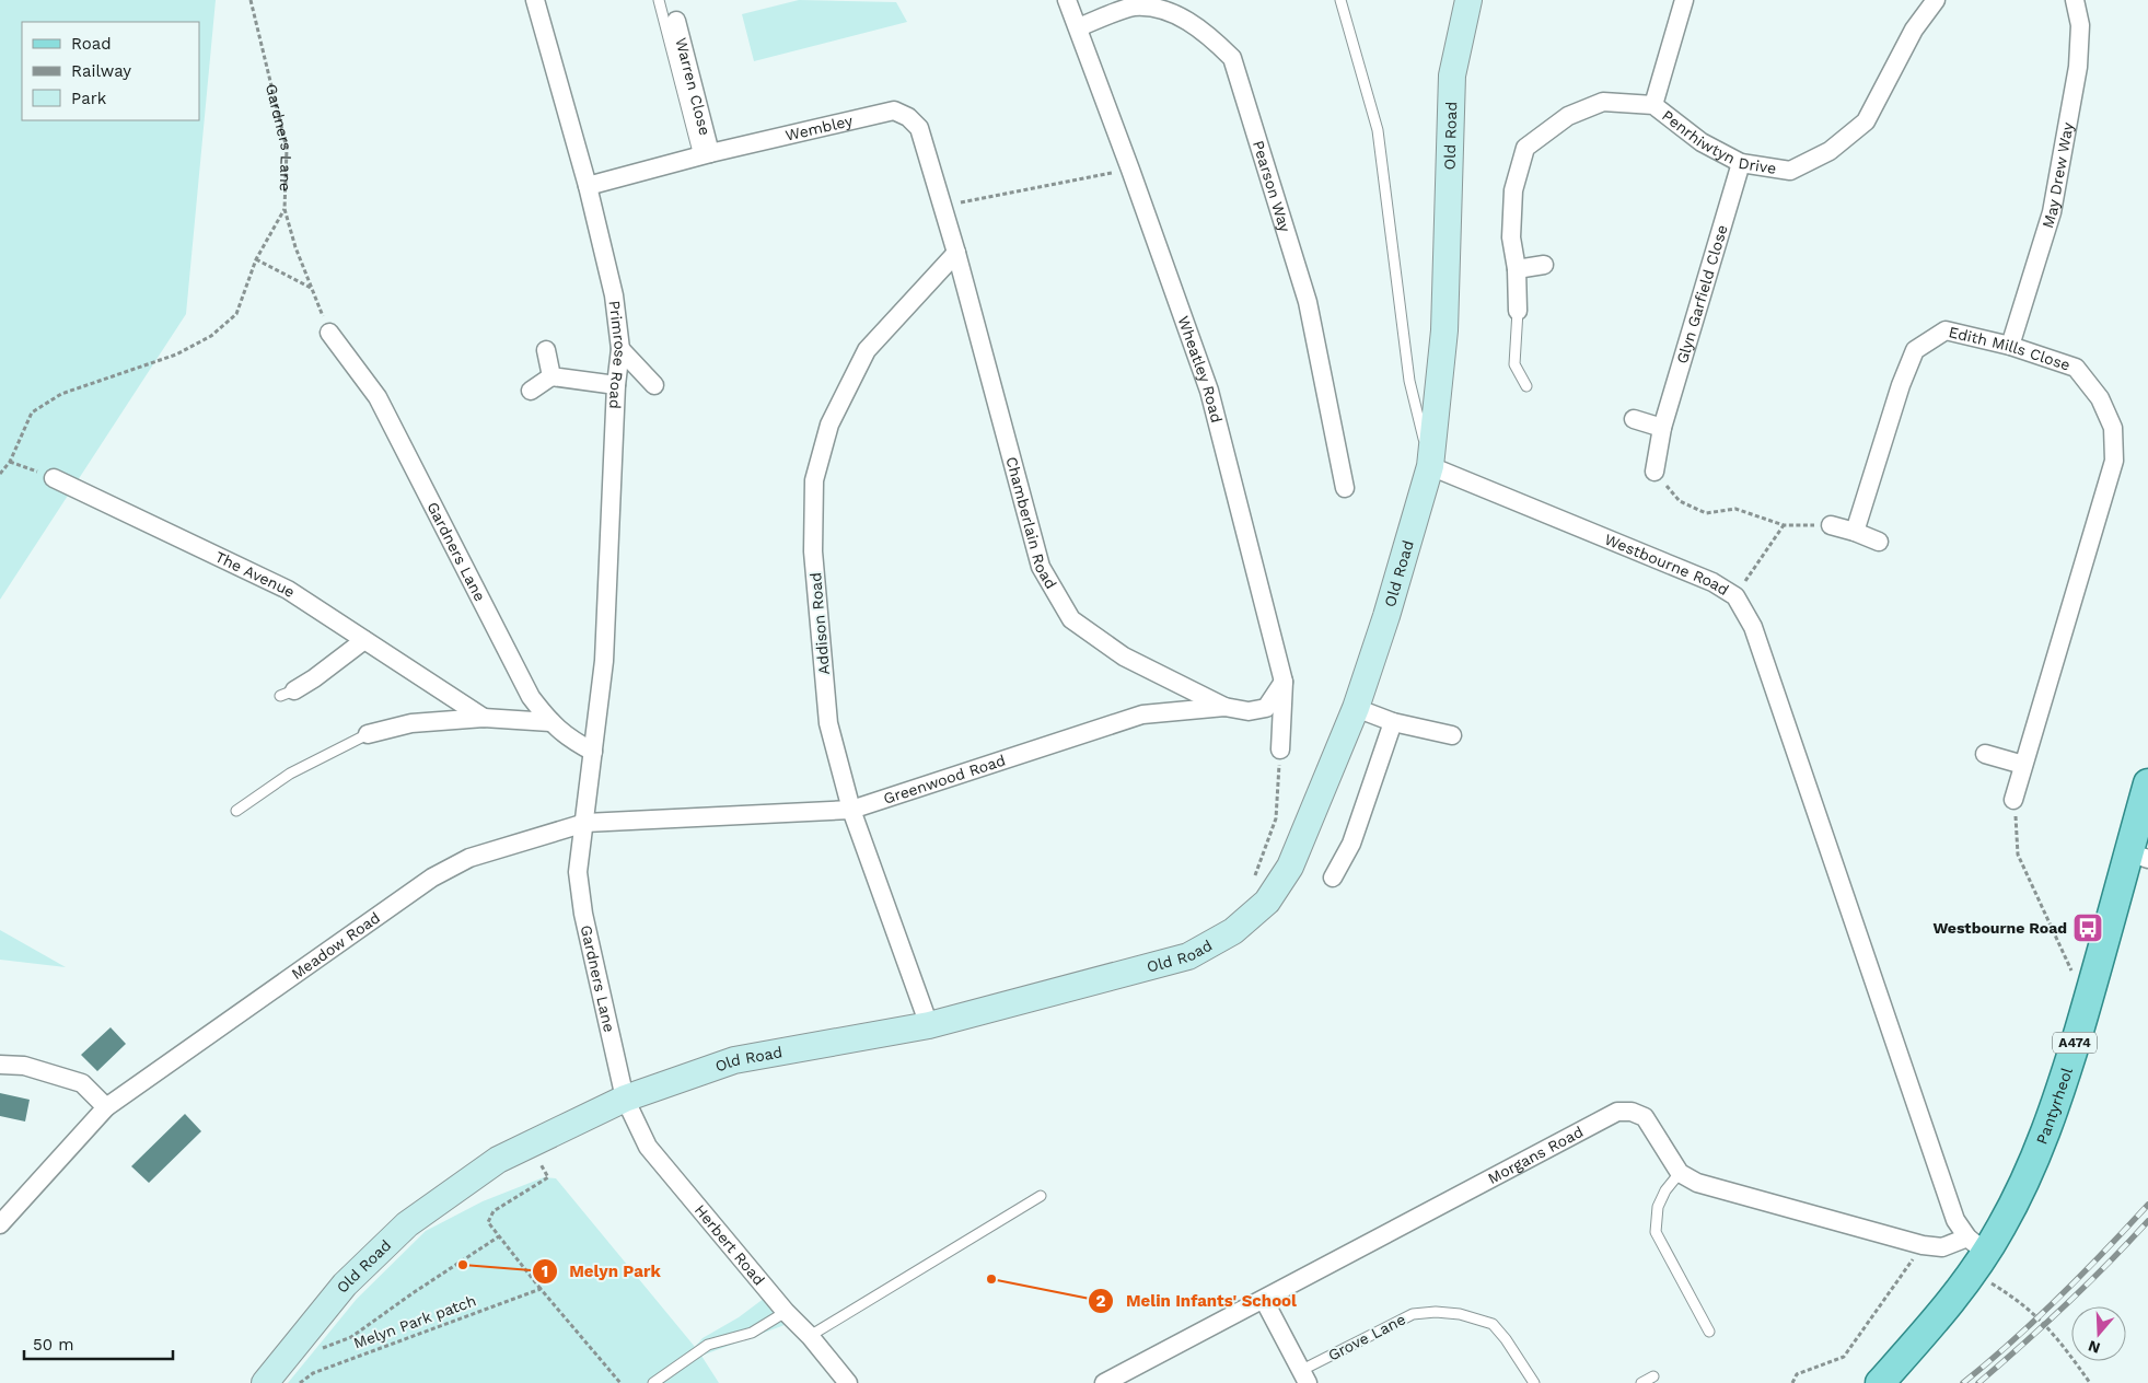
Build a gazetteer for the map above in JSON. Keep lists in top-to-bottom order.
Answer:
{
  "streets": {
    "main road": ["A474", "Pantyrheol"],
    "street": [
      "Warren Close",
      "Wembley",
      "Old Road",
      "Gardners Lane",
      "Penrhiwtyn Drive",
      "May Drew Way",
      "Pearson Way",
      "Glyn Garfield Close",
      "Edith Mills Close",
      "Primrose Road",
      "Wheatley Road",
      "Chamberlain Road",
      "Westbourne Road",
      "The Avenue",
      "Addison Road",
      "Greenwood Road",
      "Meadow Road",
      "Morgans Road",
      "Herbert Road"
    ],
    "lane": ["Grove Lane"],
    "path": ["Melyn Park patch"]
  },
  "crossings": [
    ["Warren Close", "Wembley"],
    ["Wembley", "Primrose Road"],
    ["Wembley", "Chamberlain Road"],
    ["Wembley", "Addison Road"],
    ["Old Road", "Gardners Lane"],
    ["Old Road", "Westbourne Road"],
    ["Old Road", "Addison Road"],
    ["Old Road", "Herbert Road"],
    ["Gardners Lane", "Primrose Road"],
    ["Gardners Lane", "Greenwood Road"],
    ["Gardners Lane", "Meadow Road"],
    ["Gardners Lane", "Herbert Road"],
    ["Penrhiwtyn Drive", "Glyn Garfield Close"],
    ["May Drew Way", "Edith Mills Close"],
    ["Pearson Way", "Wheatley Road"],
    ["Wheatley Road", "Greenwood Road"],
    ["Chamberlain Road", "Addison Road"],
    ["Chamberlain Road", "Greenwood Road"],
    ["Westbourne Road", "A474"],
    ["Westbourne Road", "Pantyrheol"],
    ["Addison Road", "Greenwood Road"],
    ["Greenwood Road", "Meadow Road"],
    ["A474", "Pantyrheol"]
  ],
  "places": {
    "bus stop": ["Westbourne Road"],
    "other": ["Melyn Park", "Melin Infants' School"]
  },
  "legend": ["Road", "Railway", "Park"],
  "scale_bar": "50 m",
  "north": "bottom"
}
